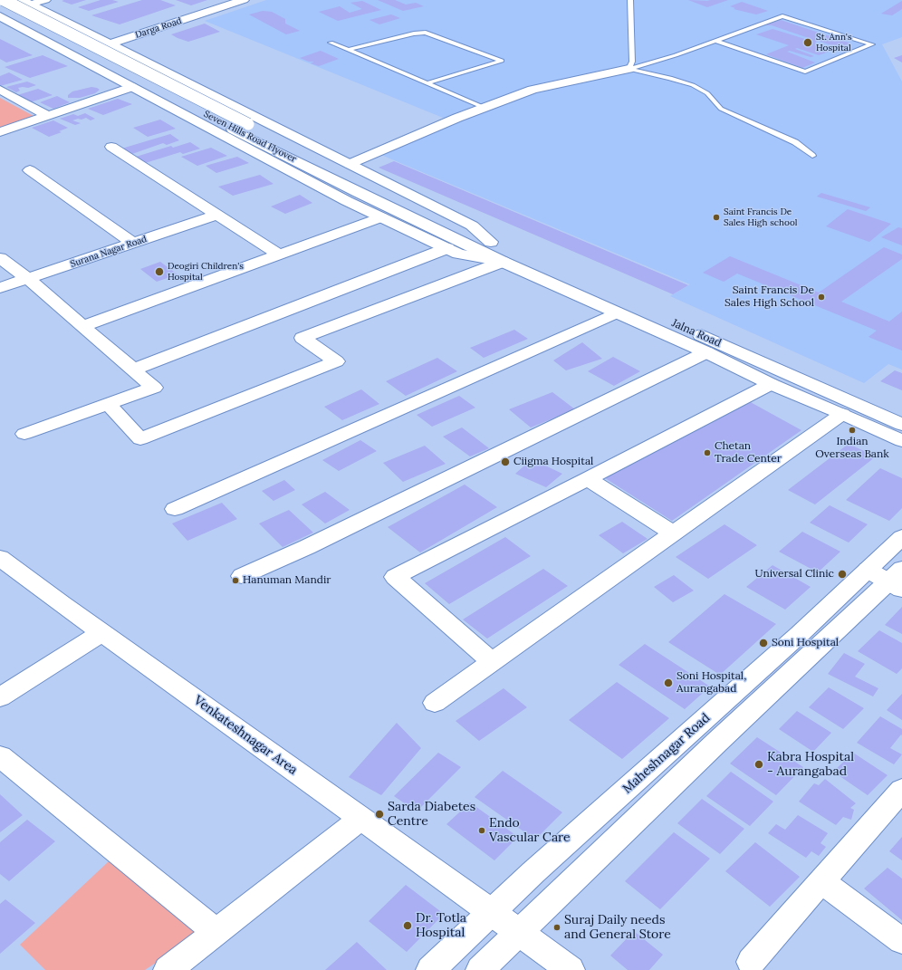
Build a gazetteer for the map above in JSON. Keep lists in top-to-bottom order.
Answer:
{
  "streets": {
    "main road": [
      "Darga Road",
      "Seven Hills Road Flyover",
      "Surana Nagar Road",
      "Jalna Road",
      "Venkateshnagar Area",
      "Maheshnagar Road"
    ]
  },
  "crossings": [
    ["Seven Hills Road Flyover", "Jalna Road"],
    ["Venkateshnagar Area", "Maheshnagar Road"]
  ],
  "places": [
    "St. Ann's Hospital",
    "Saint Francis De Sales High school",
    "Deogiri Children's Hospital",
    "Saint Francis De Sales High School",
    "Indian Overseas Bank",
    "Chetan Trade Center",
    "Ciigma Hospital",
    "Universal Clinic",
    "Hanuman Mandir",
    "Soni Hospital",
    "Soni Hospital, Aurangabad",
    "Kabra Hospital - Aurangabad",
    "Sarda Diabetes Centre",
    "Endo Vascular Care",
    "Dr. Totla Hospital",
    "Suraj Daily needs and General Store"
  ]
}
